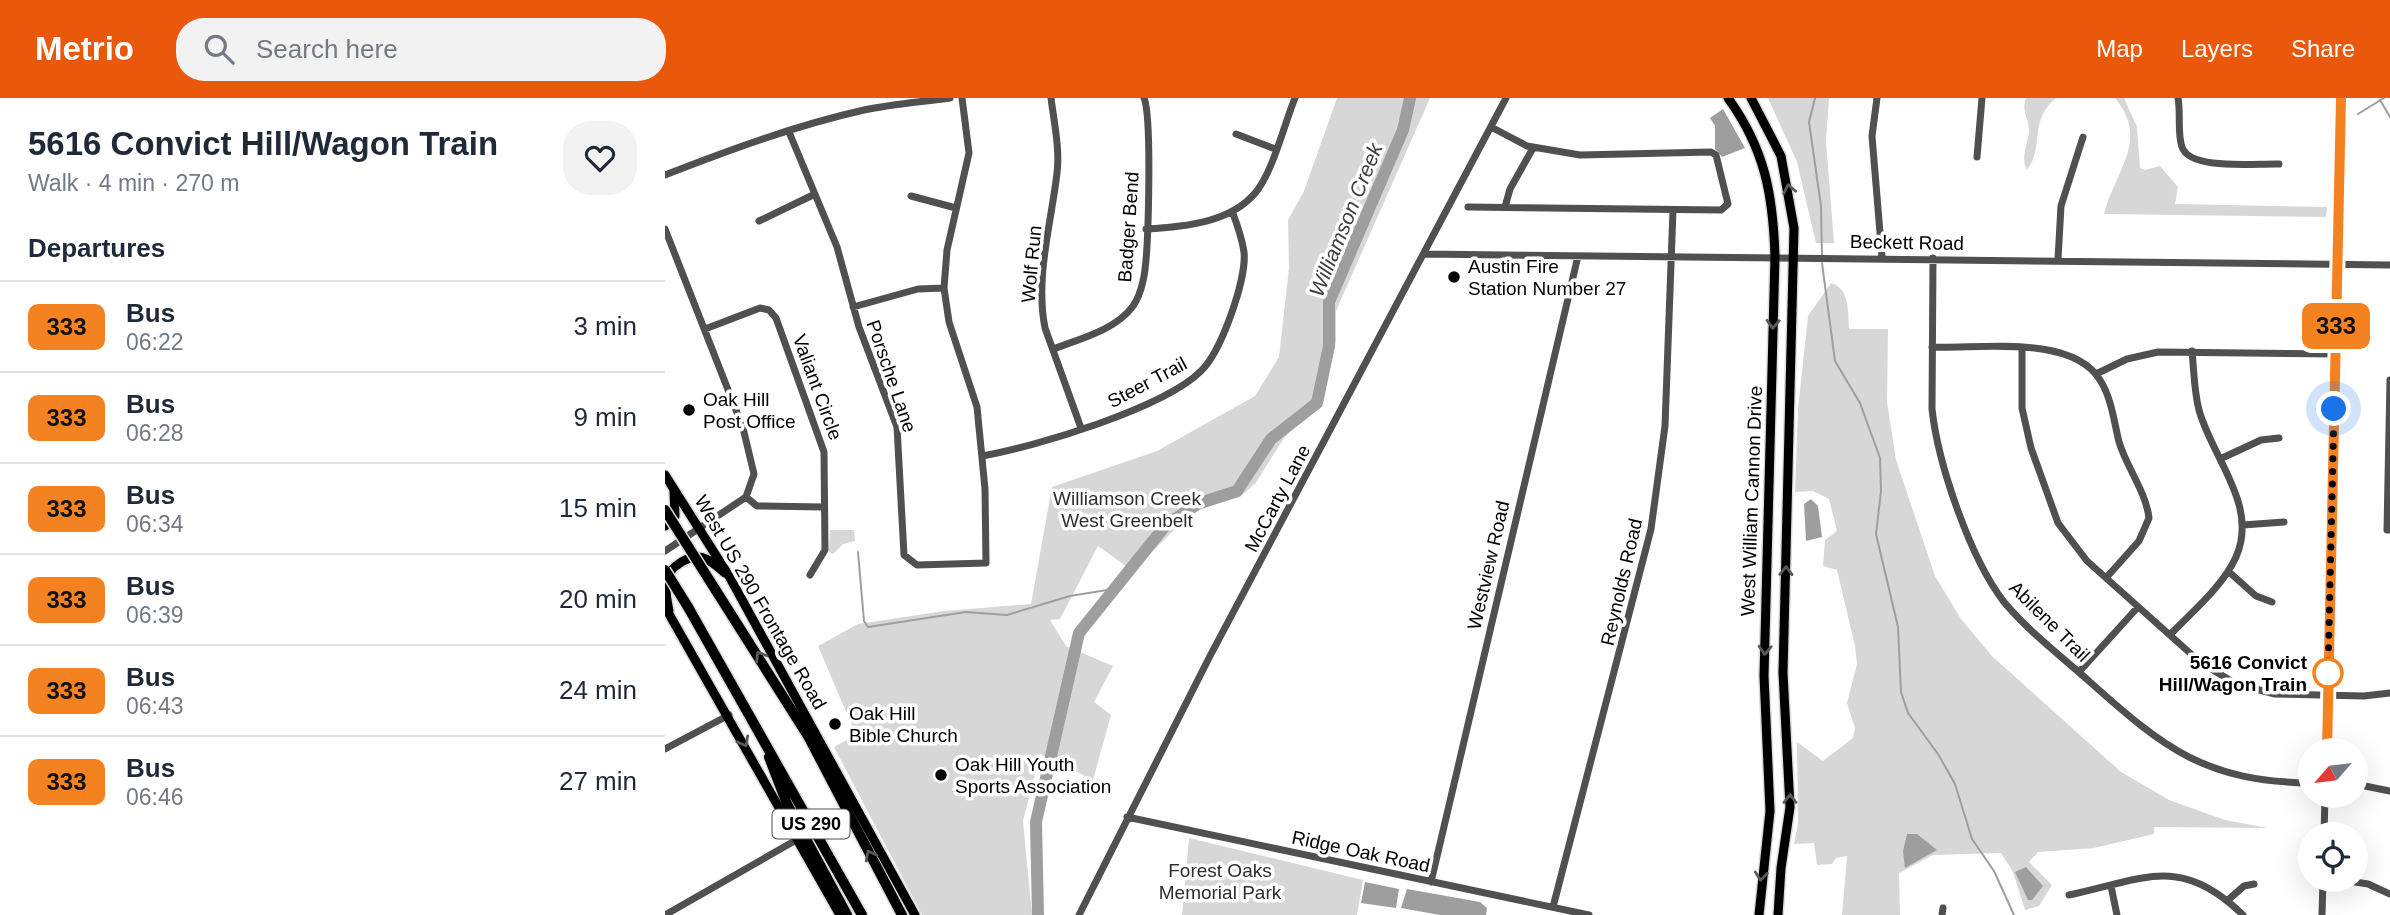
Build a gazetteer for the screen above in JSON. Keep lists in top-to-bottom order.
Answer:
{
  "streets": {
    "highway": ["US 290"],
    "main road": ["West William Cannon Drive", "West US 290 Frontage Road"],
    "street": [
      "Badger Bend",
      "Beckett Road",
      "Wolf Run",
      "Porsche Lane",
      "Steer Trail",
      "Valiant Circle",
      "McCarty Lane",
      "Westview Road",
      "Reynolds Road",
      "Abilene Trail",
      "Ridge Oak Road"
    ]
  },
  "crossings": [
    ["Badger Bend", "Wolf Run"],
    ["Beckett Road", "McCarty Lane"],
    ["Beckett Road", "West William Cannon Drive"],
    ["Beckett Road", "Westview Road"],
    ["Beckett Road", "Reynolds Road"],
    ["Beckett Road", "Abilene Trail"],
    ["Wolf Run", "Steer Trail"],
    ["Porsche Lane", "Steer Trail"],
    ["McCarty Lane", "Ridge Oak Road"],
    ["Westview Road", "Ridge Oak Road"],
    ["Reynolds Road", "Ridge Oak Road"]
  ],
  "water": ["Williamson Creek"],
  "parks": ["Williamson Creek West Greenbelt", "Forest Oaks Memorial Park"],
  "places": [
    "Austin Fire Station Number 27",
    "Oak Hill Post Office",
    "5616 Convict Hill/Wagon Train",
    "Oak Hill Bible Church",
    "Oak Hill Youth Sports Association"
  ],
  "lines": ["bus line 333"],
  "north": "bottom left",
  "page": {
    "header": "Metrio",
    "search": "Search here",
    "nav": ["Map", "Layers", "Share"],
    "heading": [
      ["5616 Convict Hill/Wagon Train", "Walk · 4 min · 270 m"],
      "Departures"
    ],
    "on_map": "333",
    "list": [
      {
        "mark": "333",
        "name": "Bus",
        "note": "06:22",
        "value": "3 min"
      },
      {
        "mark": "333",
        "name": "Bus",
        "note": "06:28",
        "value": "9 min"
      },
      {
        "mark": "333",
        "name": "Bus",
        "note": "06:34",
        "value": "15 min"
      },
      {
        "mark": "333",
        "name": "Bus",
        "note": "06:39",
        "value": "20 min"
      },
      {
        "mark": "333",
        "name": "Bus",
        "note": "06:43",
        "value": "24 min"
      },
      {
        "mark": "333",
        "name": "Bus",
        "note": "06:46",
        "value": "27 min"
      }
    ]
  }
}
